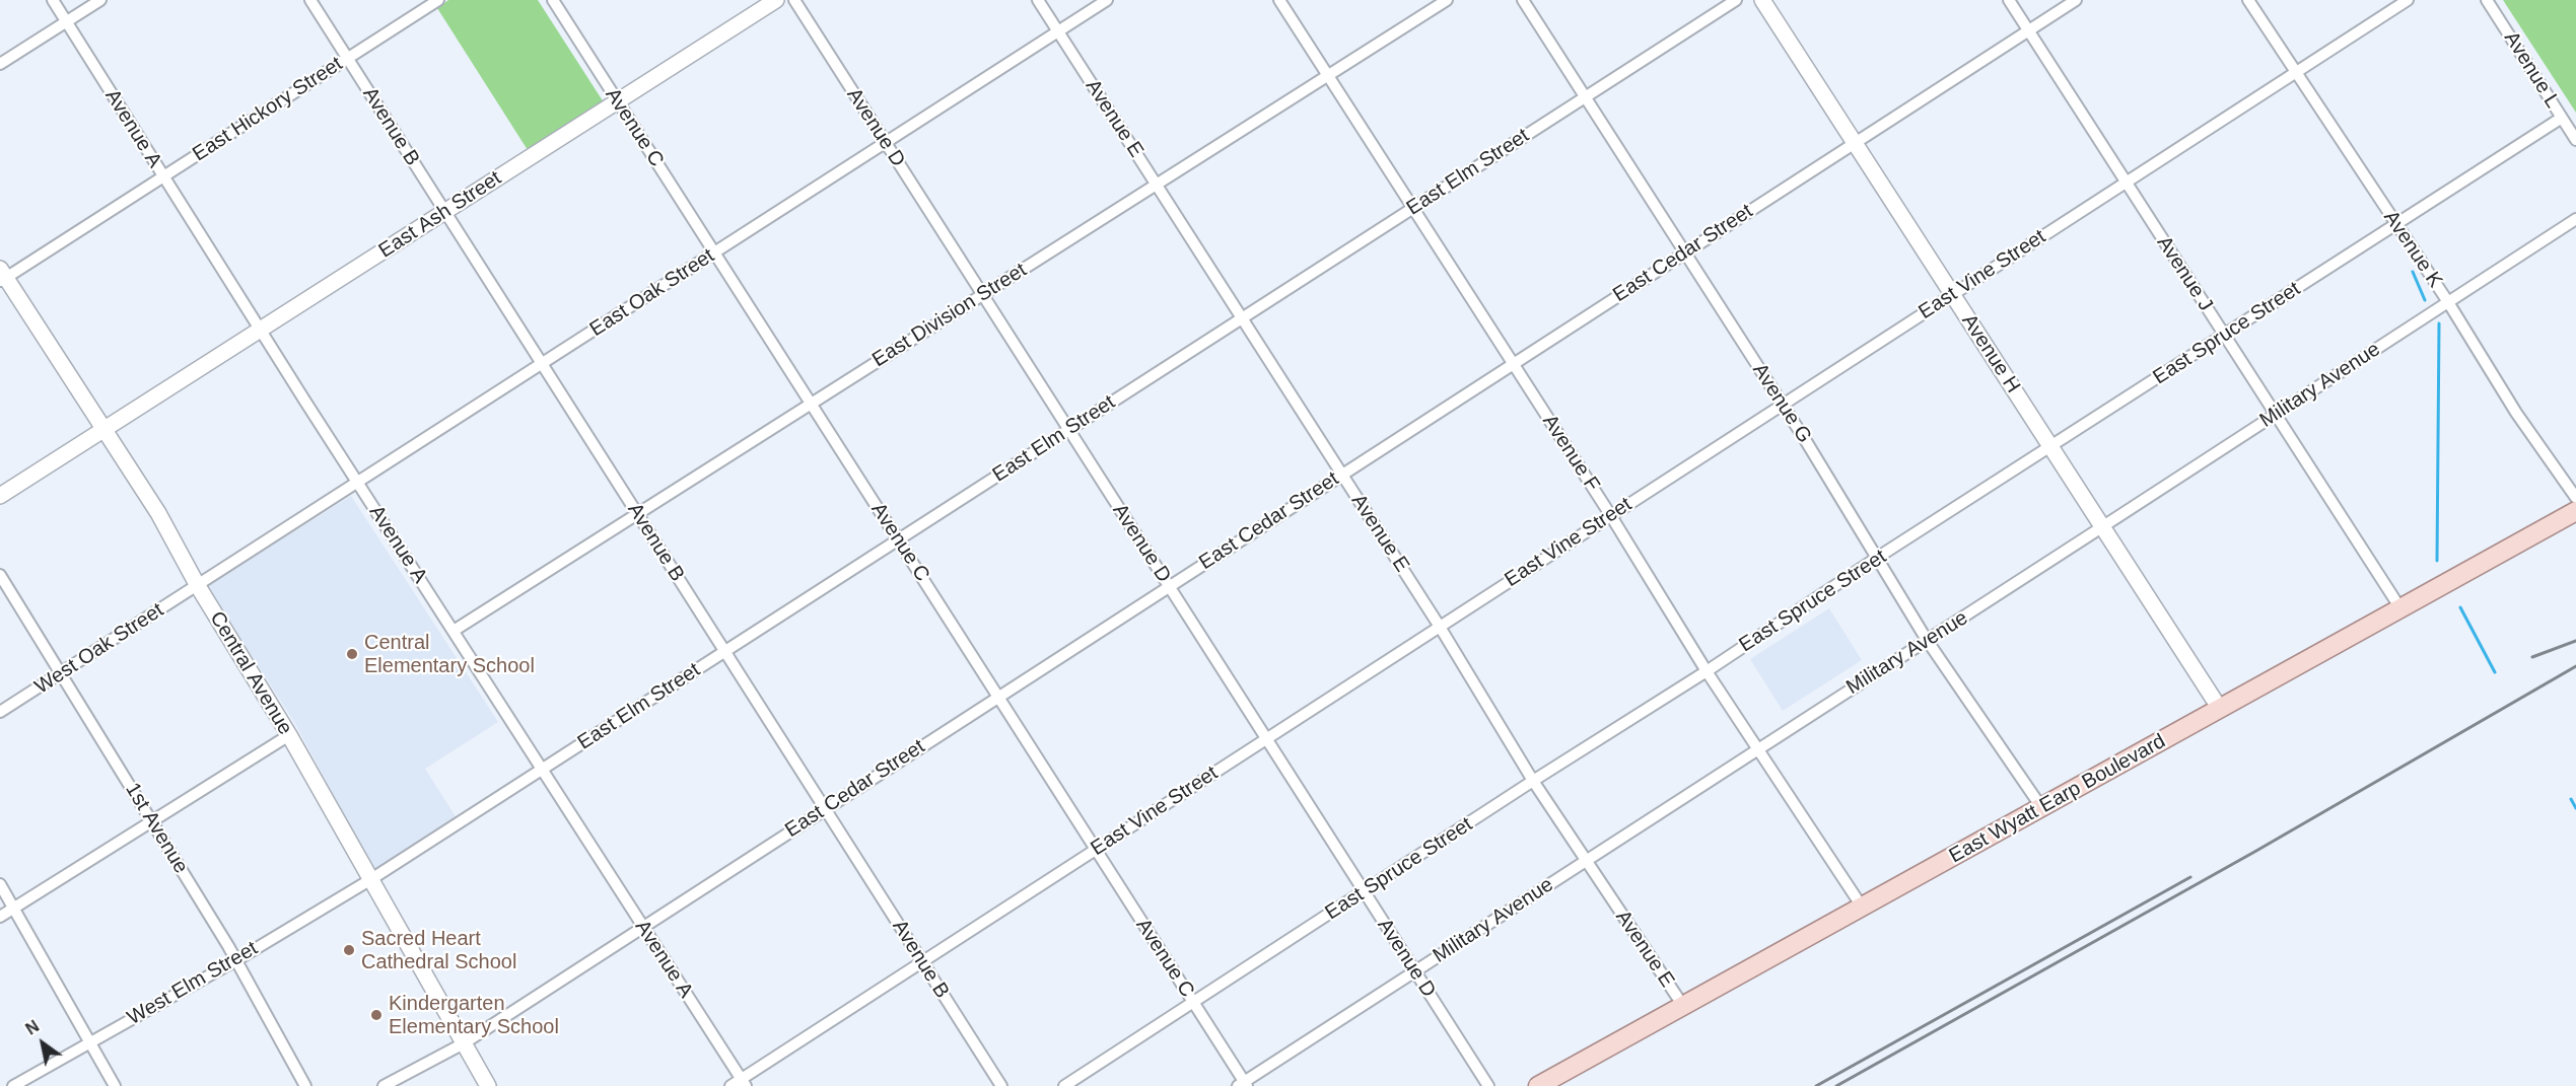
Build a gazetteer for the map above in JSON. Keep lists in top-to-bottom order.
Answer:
{
  "streets": {
    "main road": ["East Wyatt Earp Boulevard"],
    "street": [
      "Avenue L",
      "East Hickory Street",
      "Avenue E",
      "Avenue B",
      "Avenue C",
      "Avenue D",
      "Avenue A",
      "East Elm Street",
      "East Ash Street",
      "Avenue K",
      "East Cedar Street",
      "Avenue J",
      "East Vine Street",
      "East Oak Street",
      "East Division Street",
      "East Spruce Street",
      "Avenue H",
      "Military Avenue",
      "Avenue G",
      "Avenue F",
      "West Oak Street",
      "Central Avenue",
      "1st Avenue",
      "West Elm Street"
    ]
  },
  "crossings": [
    ["Avenue L", "East Spruce Street"],
    ["East Hickory Street", "Avenue B"],
    ["East Hickory Street", "Avenue A"],
    ["East Hickory Street", "Central Avenue"],
    ["Avenue E", "East Elm Street"],
    ["Avenue E", "East Cedar Street"],
    ["Avenue E", "East Vine Street"],
    ["Avenue E", "East Oak Street"],
    ["Avenue E", "East Division Street"],
    ["Avenue E", "East Spruce Street"],
    ["Avenue E", "Military Avenue"],
    ["Avenue E", "East Wyatt Earp Boulevard"],
    ["Avenue B", "East Elm Street"],
    ["Avenue B", "East Ash Street"],
    ["Avenue B", "East Cedar Street"],
    ["Avenue B", "East Vine Street"],
    ["Avenue B", "East Oak Street"],
    ["Avenue B", "East Division Street"],
    ["Avenue C", "East Elm Street"],
    ["Avenue C", "East Ash Street"],
    ["Avenue C", "East Cedar Street"],
    ["Avenue C", "East Vine Street"],
    ["Avenue C", "East Oak Street"],
    ["Avenue C", "East Division Street"],
    ["Avenue C", "East Spruce Street"],
    ["Avenue C", "Military Avenue"],
    ["Avenue D", "East Elm Street"],
    ["Avenue D", "East Cedar Street"],
    ["Avenue D", "East Vine Street"],
    ["Avenue D", "East Oak Street"],
    ["Avenue D", "East Division Street"],
    ["Avenue D", "East Spruce Street"],
    ["Avenue D", "Military Avenue"],
    ["Avenue A", "East Elm Street"],
    ["Avenue A", "East Ash Street"],
    ["Avenue A", "East Cedar Street"],
    ["Avenue A", "East Vine Street"],
    ["Avenue A", "East Oak Street"],
    ["Avenue A", "East Division Street"],
    ["East Elm Street", "Avenue G"],
    ["East Elm Street", "Avenue F"],
    ["East Elm Street", "Central Avenue"],
    ["East Elm Street", "West Elm Street"],
    ["East Ash Street", "Central Avenue"],
    ["Avenue K", "East Vine Street"],
    ["Avenue K", "East Spruce Street"],
    ["Avenue K", "Military Avenue"],
    ["East Cedar Street", "Avenue J"],
    ["East Cedar Street", "Avenue H"],
    ["East Cedar Street", "Avenue G"],
    ["East Cedar Street", "Avenue F"],
    ["East Cedar Street", "Central Avenue"],
    ["Avenue J", "East Vine Street"],
    ["Avenue J", "East Spruce Street"],
    ["Avenue J", "Military Avenue"],
    ["Avenue J", "East Wyatt Earp Boulevard"],
    ["East Vine Street", "Avenue H"],
    ["East Vine Street", "Avenue G"],
    ["East Vine Street", "Avenue F"],
    ["East Oak Street", "West Oak Street"],
    ["East Oak Street", "Central Avenue"],
    ["East Division Street", "Avenue F"],
    ["East Spruce Street", "Avenue H"],
    ["East Spruce Street", "Avenue G"],
    ["East Spruce Street", "Avenue F"],
    ["Avenue H", "Military Avenue"],
    ["Avenue H", "East Wyatt Earp Boulevard"],
    ["Military Avenue", "Avenue G"],
    ["Military Avenue", "Avenue F"],
    ["Avenue G", "East Wyatt Earp Boulevard"],
    ["Avenue F", "East Wyatt Earp Boulevard"],
    ["West Oak Street", "Central Avenue"],
    ["West Oak Street", "1st Avenue"],
    ["Central Avenue", "West Elm Street"],
    ["1st Avenue", "West Elm Street"]
  ],
  "places": ["Central Elementary School", "Sacred Heart Cathedral School", "Kindergarten Elementary School"],
  "north": "top left"
}
